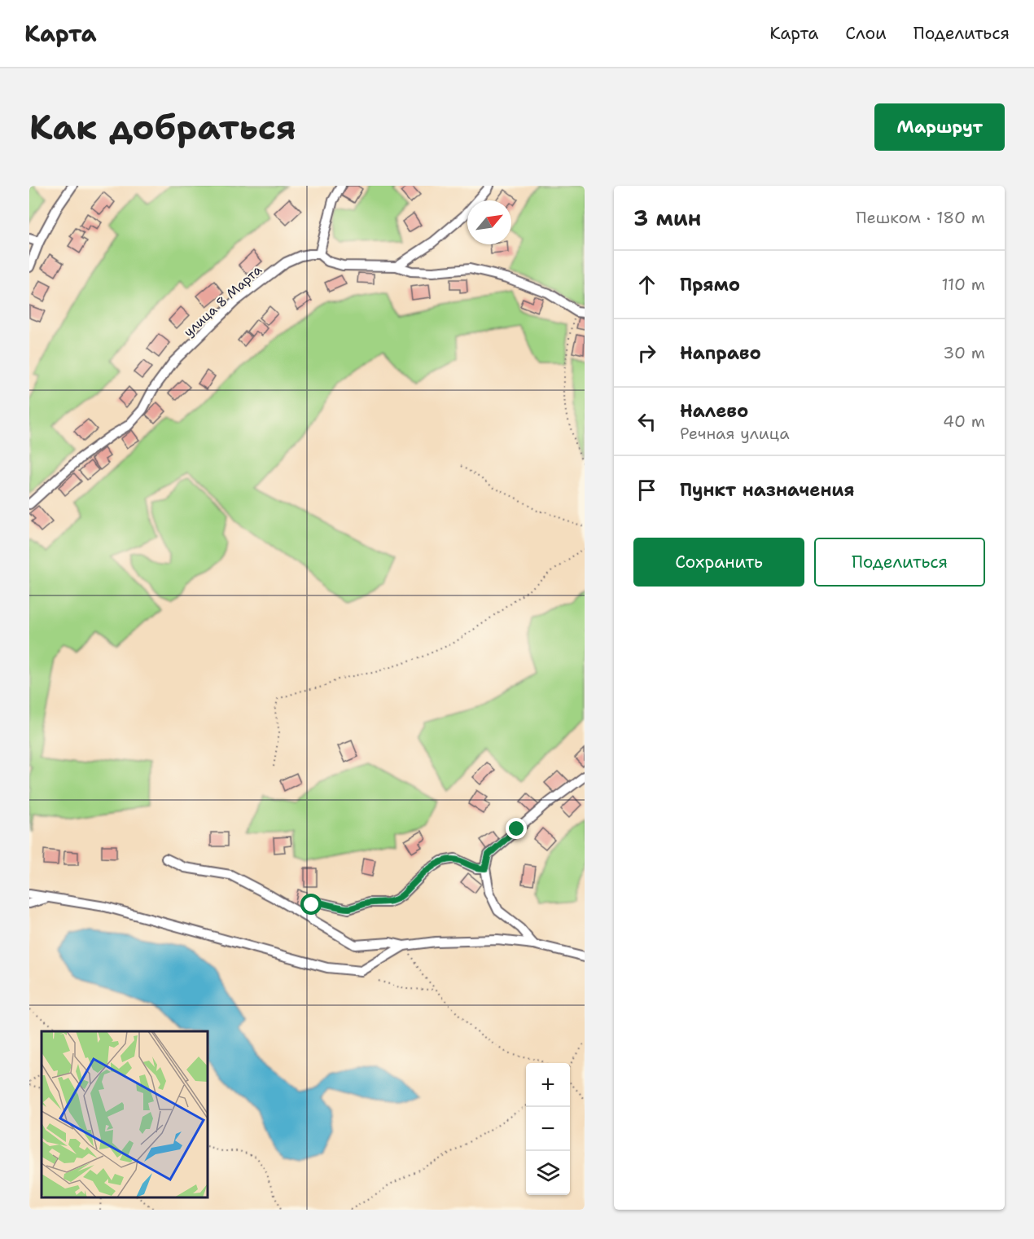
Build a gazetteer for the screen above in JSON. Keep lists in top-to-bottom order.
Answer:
{
  "streets": {
    "street": ["улица 8 Марта"]
  },
  "north": "top right",
  "page": {
    "header": "Карта",
    "nav": ["Карта", "Слои", "Поделиться"],
    "buttons": [
      "Маршрут",
      ["Сохранить", "Поделиться"]
    ],
    "title": "Как добраться",
    "heading": ["3 мин", "Пешком · 180 m"],
    "list": [
      ["Прямо", "110 m"],
      ["Направо", "30 m"],
      ["Налево", "Речная улица", "40 m"],
      "Пункт назначения"
    ],
    "map_buttons": ["+", "−"]
  }
}
